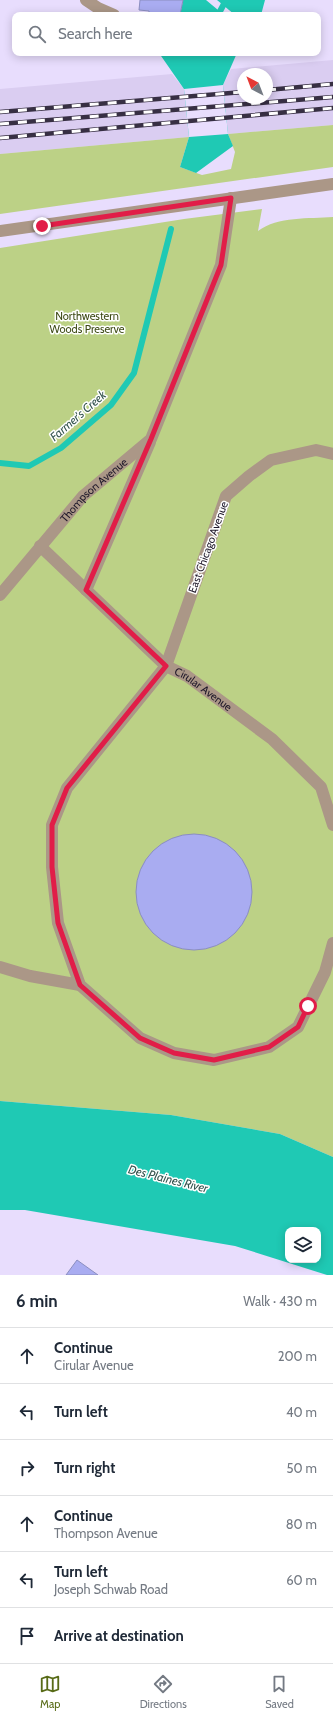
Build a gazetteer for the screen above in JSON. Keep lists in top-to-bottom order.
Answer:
{
  "streets": {
    "street": ["Thompson Avenue", "East Chicago Avenue", "Cirular Avenue"]
  },
  "crossings": [
    ["East Chicago Avenue", "Cirular Avenue"]
  ],
  "water": ["Farmer's Creek", "Des Plaines River"],
  "parks": ["Northwestern Woods Preserve"],
  "north": "top left",
  "page": {
    "search": "Search here",
    "heading": ["6 min", "Walk · 430 m"],
    "list": [
      ["Continue", "Cirular Avenue", "200 m"],
      ["Turn left", "40 m"],
      ["Turn right", "50 m"],
      ["Continue", "Thompson Avenue", "80 m"],
      ["Turn left", "Joseph Schwab Road", "60 m"],
      "Arrive at destination"
    ],
    "nav": ["Map", "Directions", "Saved"]
  }
}
